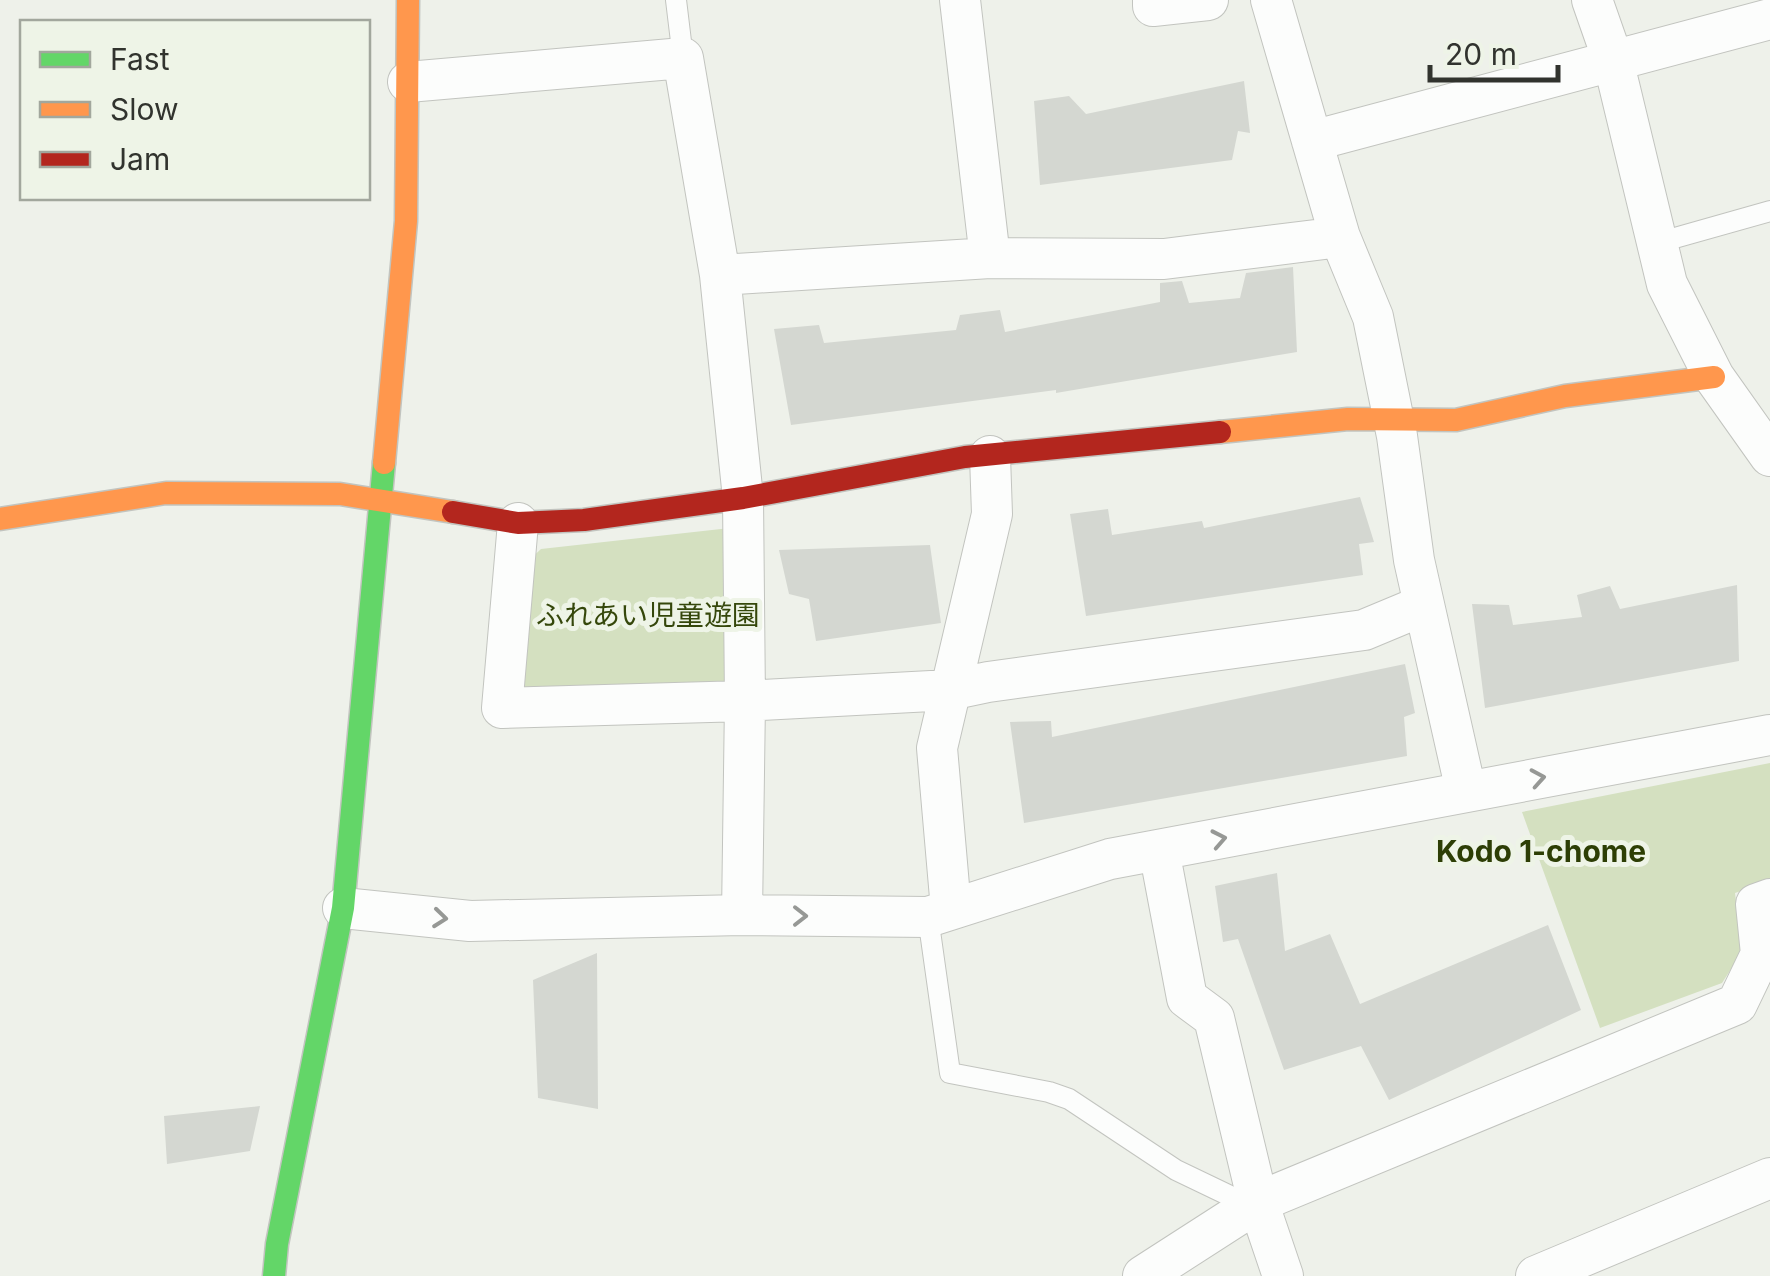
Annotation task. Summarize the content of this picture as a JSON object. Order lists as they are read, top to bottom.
{
  "districts": ["Kodo 1-chome"],
  "parks": ["ふれあい児童遊園"],
  "legend": ["Fast", "Slow", "Jam"],
  "scale_bar": "20 m"
}
